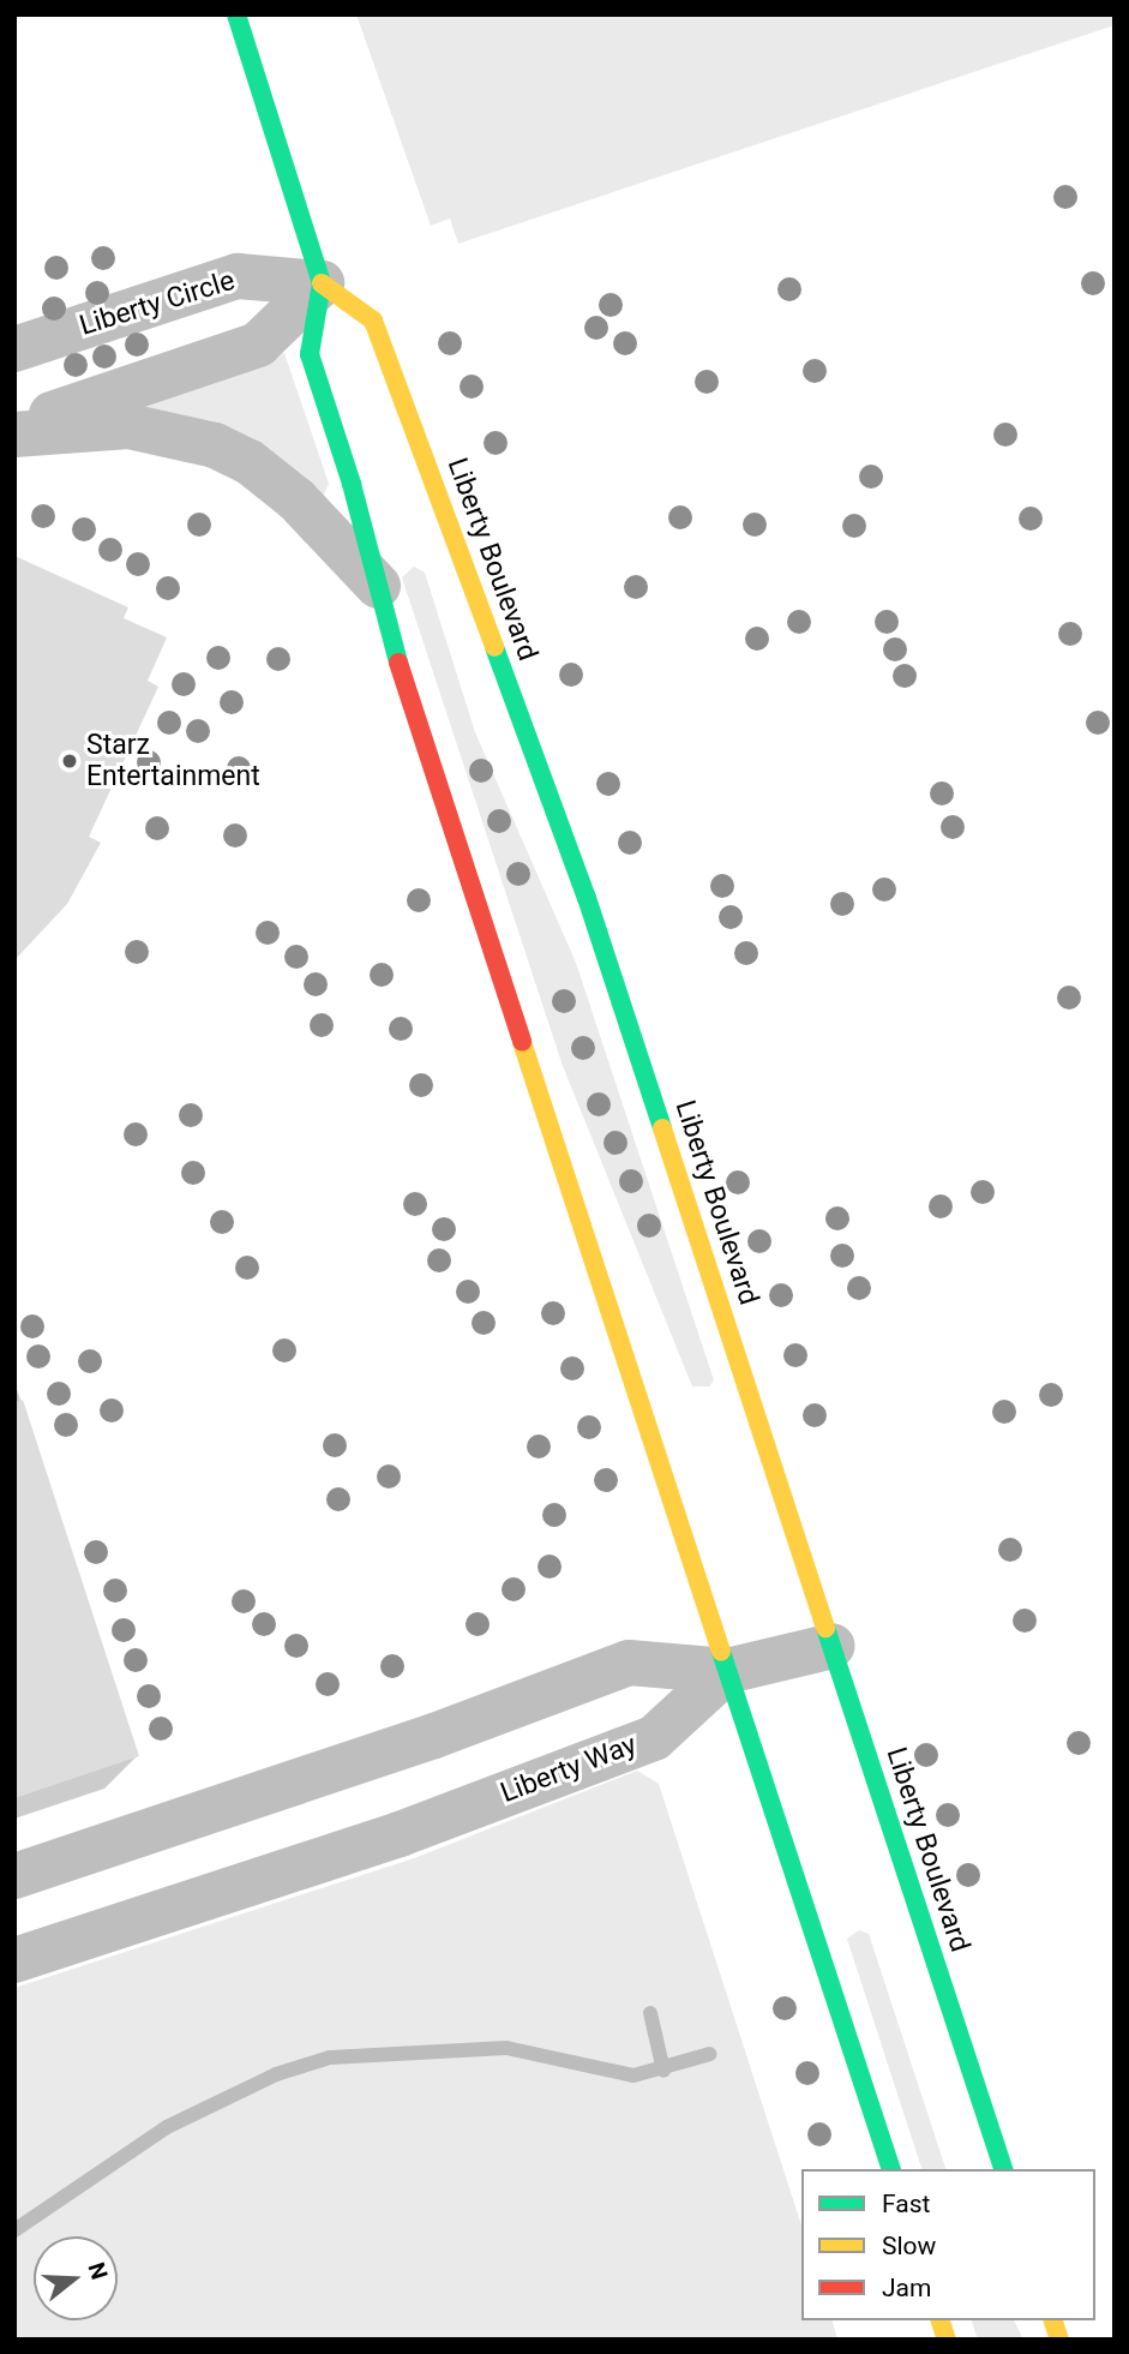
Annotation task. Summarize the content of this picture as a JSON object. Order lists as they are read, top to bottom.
{
  "streets": {
    "street": ["Liberty Circle", "Liberty Boulevard", "Liberty Way"]
  },
  "crossings": [
    ["Liberty Circle", "Liberty Boulevard"]
  ],
  "places": ["Starz Entertainment"],
  "legend": ["Fast", "Slow", "Jam"],
  "north": "right"
}
